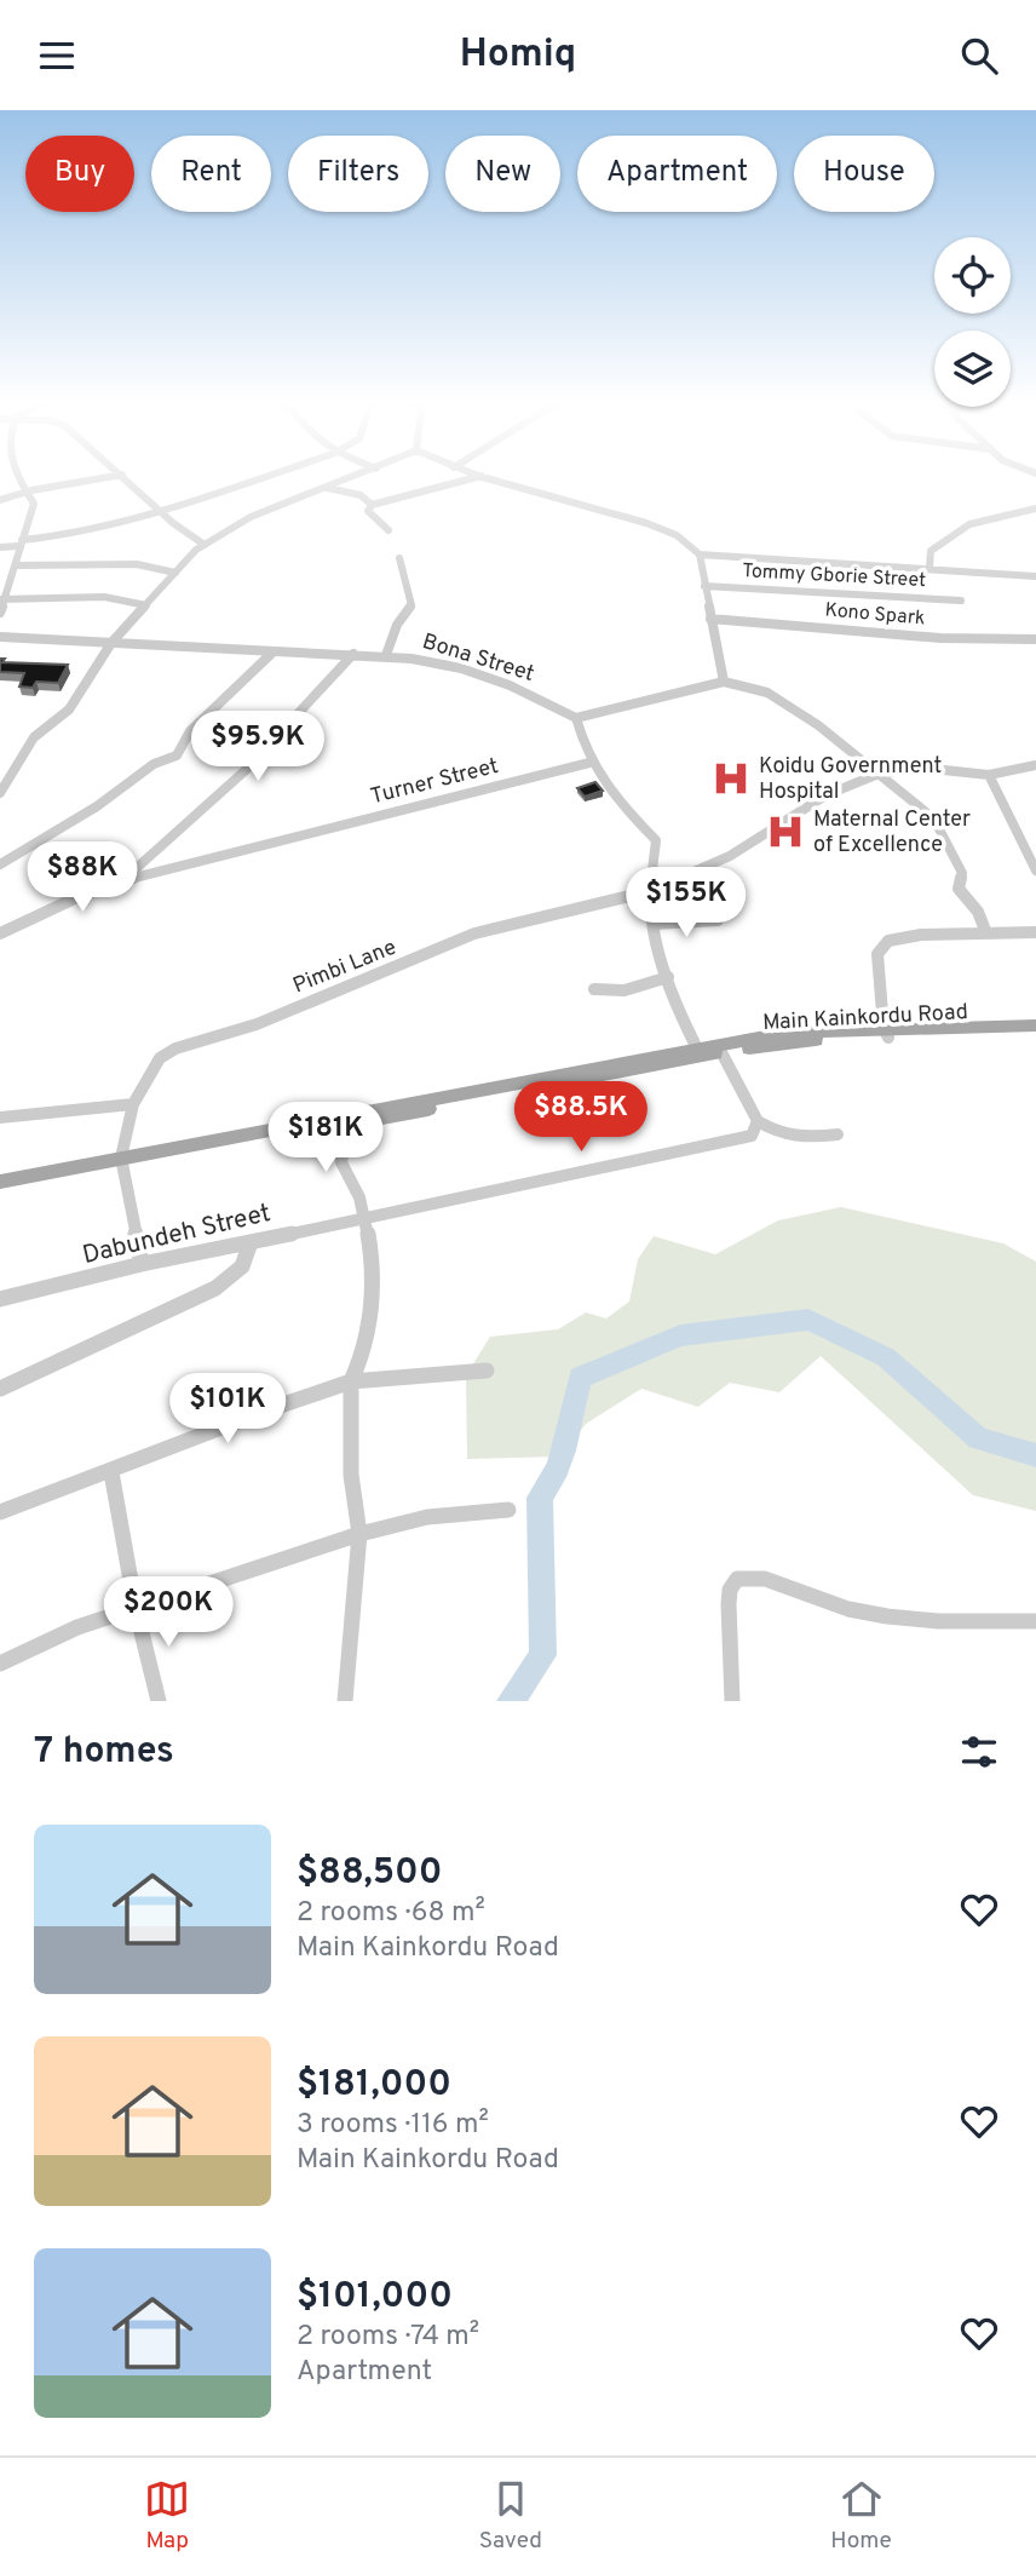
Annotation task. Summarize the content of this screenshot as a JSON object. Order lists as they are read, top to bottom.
{
  "streets": {
    "main road": ["Main Kainkordu Road"],
    "street": [
      "Tommy Gborie Street",
      "Kono Spark",
      "Bona Street",
      "Turner Street",
      "Pimbi Lane",
      "Dabundeh Street"
    ]
  },
  "crossings": [
    ["Pimbi Lane", "Main Kainkordu Road"]
  ],
  "places": {
    "hospital": ["Koidu Government Hospital", "Maternal Center of Excellence"]
  },
  "page": {
    "header": "Homiq",
    "chip": [
      "Buy",
      "Rent",
      "Filters",
      "New",
      "Apartment",
      "House"
    ],
    "price": [
      "$95.9K",
      "$88K",
      "$155K",
      "$88.5K",
      "$181K",
      "$101K",
      "$200K"
    ],
    "heading": "7 homes",
    "list": [
      {
        "name": "$88,500",
        "note": "2 rooms · 68 m² · Main Kainkordu Road"
      },
      {
        "name": "$181,000",
        "note": "3 rooms · 116 m² · Main Kainkordu Road"
      },
      {
        "name": "$101,000",
        "note": "2 rooms · 74 m² · Apartment"
      }
    ],
    "tabs": ["Map", "Saved", "Home"]
  }
}
